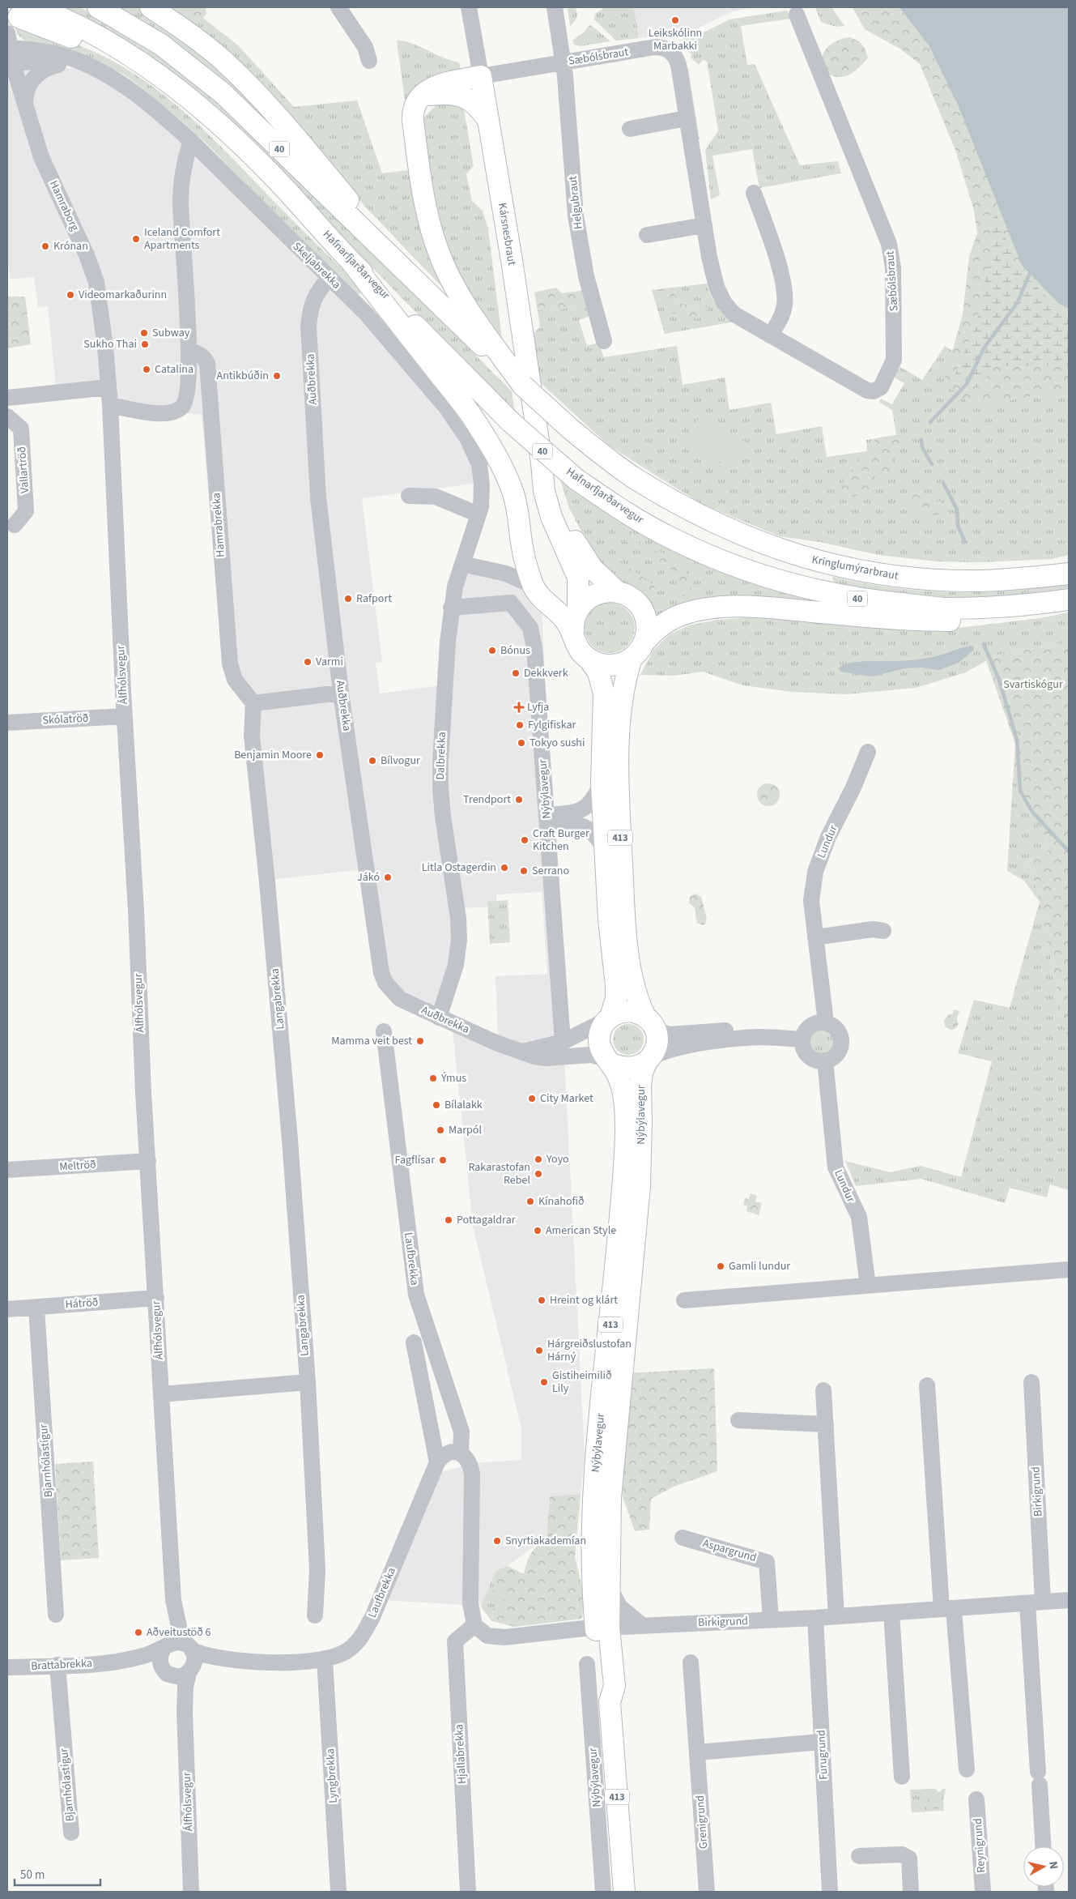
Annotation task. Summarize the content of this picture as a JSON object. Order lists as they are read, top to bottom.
{
  "streets": {
    "main road": [
      "40",
      "Kársnesbraut",
      "Hafnarfjarðarvegur",
      "Kringlumýrarbraut",
      "Nýbýlavegur",
      "413"
    ],
    "street": [
      "Sæbólsbraut",
      "Helgubraut",
      "Hamraborg",
      "Skeljabrekka",
      "Auðbrekka",
      "Vallartröð",
      "Hamrabrekka",
      "Álfhólsvegur",
      "Skólatröð",
      "Dalbrekka",
      "Lundur",
      "Langabrekka",
      "Meltröð",
      "Laufbrekka",
      "Hátröð",
      "Bjarnhólastígur",
      "Birkigrund",
      "Aspargrund",
      "Brattabrekka",
      "Hjallabrekka",
      "Furugrund",
      "Lyngbrekka",
      "Grenigrund",
      "Reynigrund"
    ]
  },
  "crossings": [
    ["Sæbólsbraut", "Helgubraut"],
    ["Sæbólsbraut", "Kársnesbraut"],
    ["40", "Kringlumýrarbraut"],
    ["Hamraborg", "Hafnarfjarðarvegur"],
    ["Hamraborg", "Skeljabrekka"],
    ["Hamraborg", "Álfhólsvegur"],
    ["Kársnesbraut", "413"],
    ["Hafnarfjarðarvegur", "Skeljabrekka"],
    ["Skeljabrekka", "Auðbrekka"],
    ["Skeljabrekka", "Dalbrekka"],
    ["Auðbrekka", "Dalbrekka"],
    ["Auðbrekka", "Nýbýlavegur"],
    ["Auðbrekka", "413"],
    ["Hamrabrekka", "Langabrekka"],
    ["Álfhólsvegur", "Skólatröð"],
    ["Álfhólsvegur", "Meltröð"],
    ["Álfhólsvegur", "Hátröð"],
    ["Álfhólsvegur", "Brattabrekka"],
    ["Dalbrekka", "Nýbýlavegur"],
    ["Nýbýlavegur", "413"],
    ["Nýbýlavegur", "Birkigrund"],
    ["Laufbrekka", "Lyngbrekka"],
    ["Hátröð", "Bjarnhólastígur"],
    ["Bjarnhólastígur", "Brattabrekka"],
    ["Birkigrund", "Aspargrund"],
    ["Birkigrund", "Furugrund"]
  ],
  "parks": ["Svartiskógur"],
  "places": {
    "other": [
      "Leikskólinn Marbakki",
      "Iceland Comfort Apartments",
      "Krónan",
      "Videomarkaðurinn",
      "Subway",
      "Sukho Thai",
      "Catalina",
      "Antikbúðin",
      "Rafport",
      "Bónus",
      "Varmi",
      "Dekkverk",
      "Fylgifiskar",
      "Tokyo sushi",
      "Benjamin Moore",
      "Bílvogur",
      "Trendport",
      "Craft Burger Kitchen",
      "Litla Ostagerdin",
      "Serrano",
      "Jákó",
      "Mamma veit best",
      "Ýmus",
      "City Market",
      "Bílalakk",
      "Marpól",
      "Yoyo",
      "Fagflísar",
      "Rakarastofan Rebel",
      "Kínahofið",
      "Pottagaldrar",
      "American Style",
      "Gamli lundur",
      "Hreint og klárt",
      "Hárgreiðslustofan Hárný",
      "Gistiheimilið Lily",
      "Snyrtiakademían",
      "Aðveitustöð 6"
    ],
    "health": ["Lyfja"]
  },
  "scale_bar": "50 m",
  "north": "right"
}
